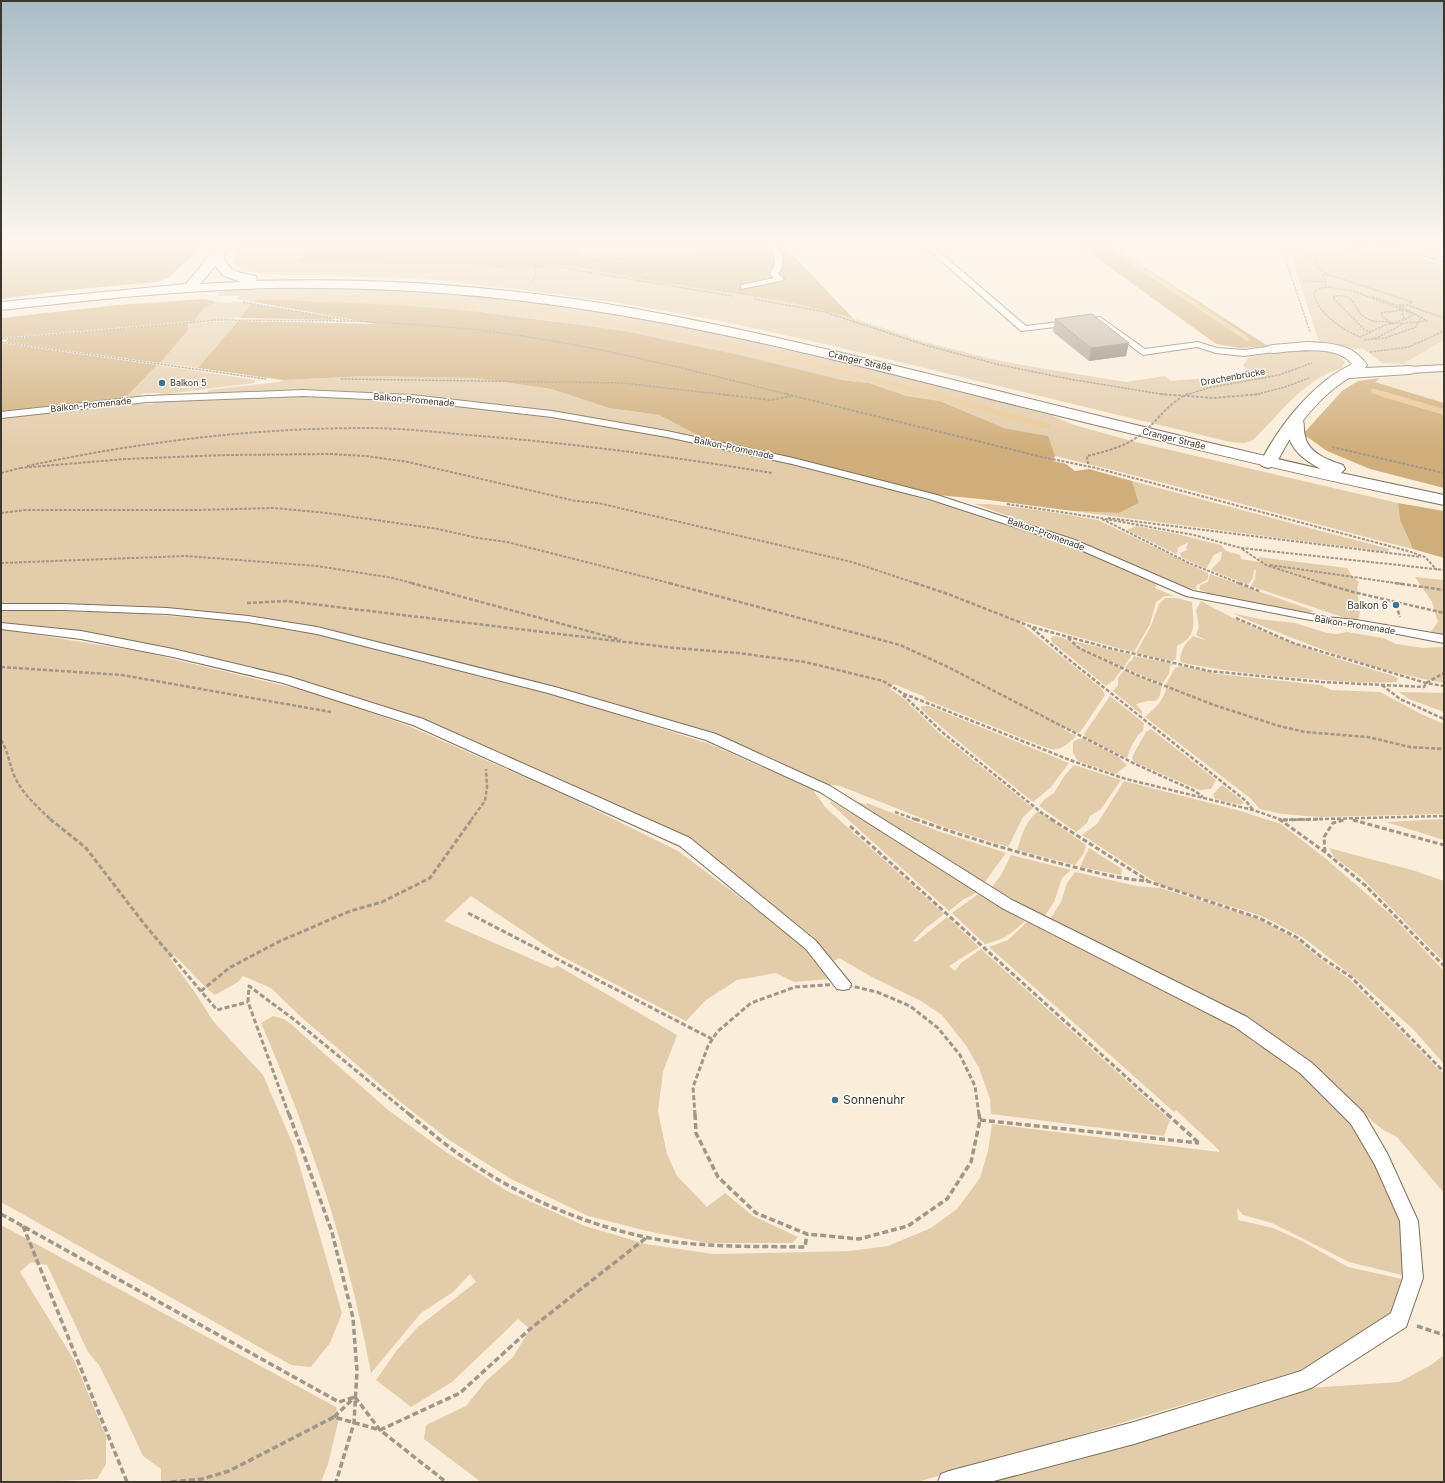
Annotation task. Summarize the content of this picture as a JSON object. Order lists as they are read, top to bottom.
{
  "streets": {
    "main road": ["Cranger Straße"],
    "lane": ["Balkon-Promenade"],
    "path": ["Drachenbrücke"]
  },
  "places": ["Balkon 5", "Balkon 6", "Sonnenuhr"]
}
